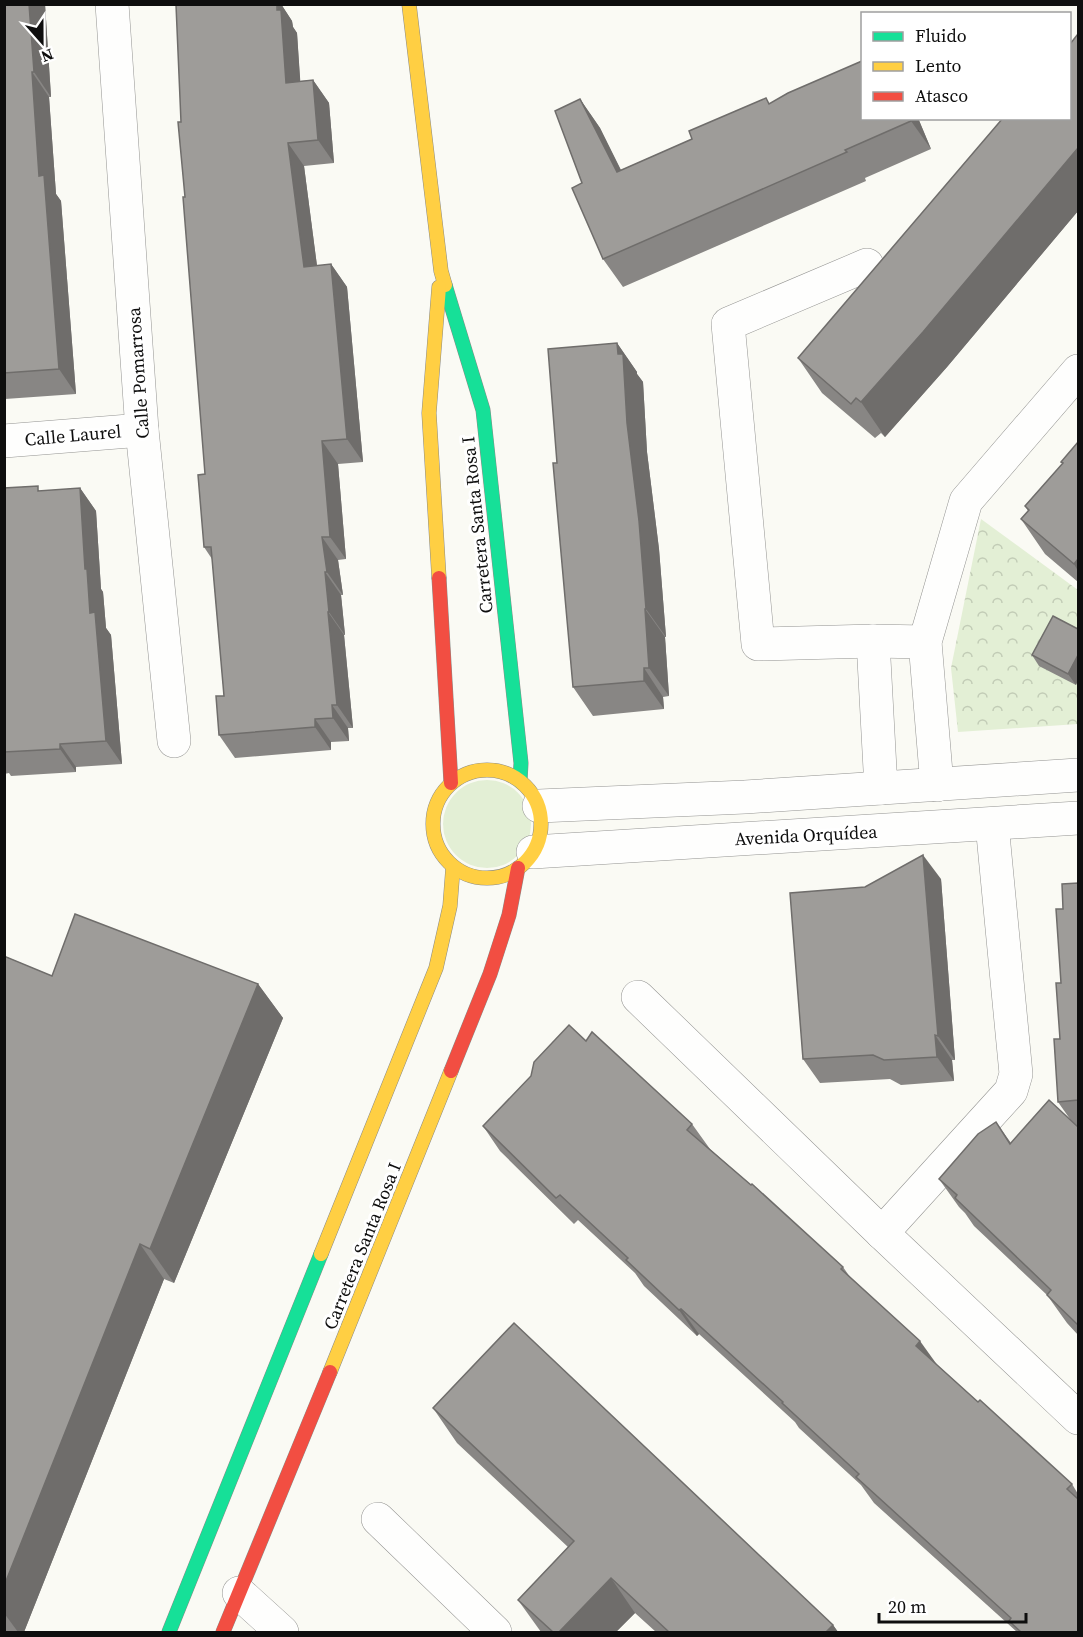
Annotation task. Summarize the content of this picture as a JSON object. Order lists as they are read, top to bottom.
{
  "streets": {
    "street": [
      "Calle Pomarrosa",
      "Calle Laurel",
      "Carretera Santa Rosa I",
      "Avenida Orquídea"
    ]
  },
  "crossings": [
    ["Calle Pomarrosa", "Calle Laurel"],
    ["Carretera Santa Rosa I", "Avenida Orquídea"]
  ],
  "legend": ["Fluido", "Lento", "Atasco"],
  "scale_bar": "20 m",
  "north": "bottom"
}
